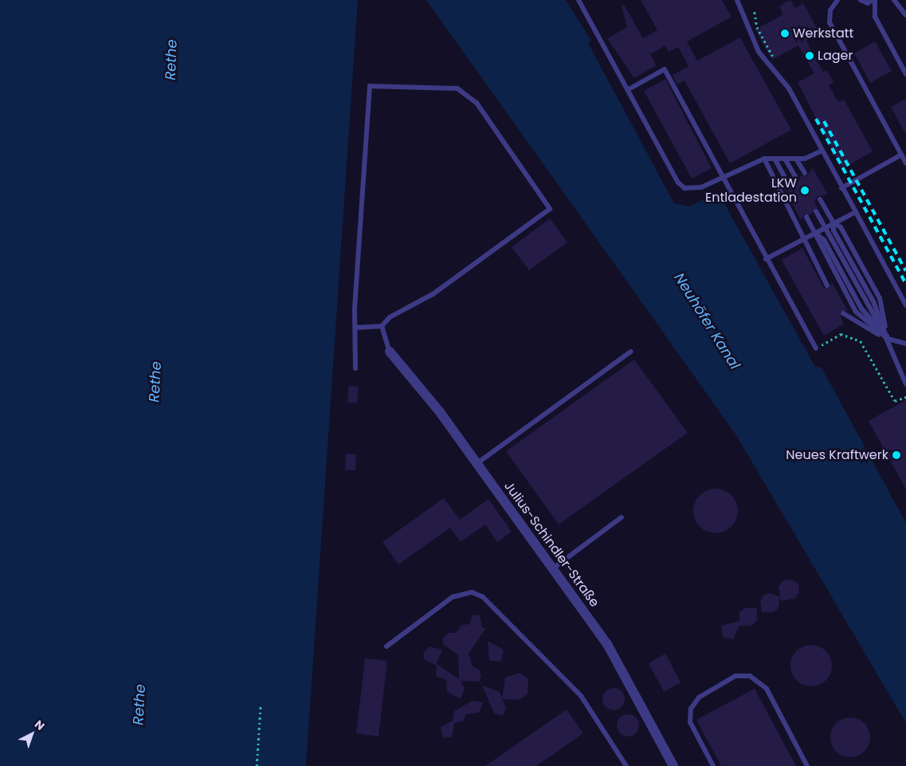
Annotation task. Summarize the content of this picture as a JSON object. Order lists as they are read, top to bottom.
{
  "streets": {
    "street": ["Julius-Schindler-Straße"]
  },
  "water": ["Rethe", "Neuhöfer Kanal"],
  "places": [
    "Werkstatt",
    "Lager",
    "LKW Entladestation",
    "Neues Kraftwerk"
  ],
  "north": "top right"
}
